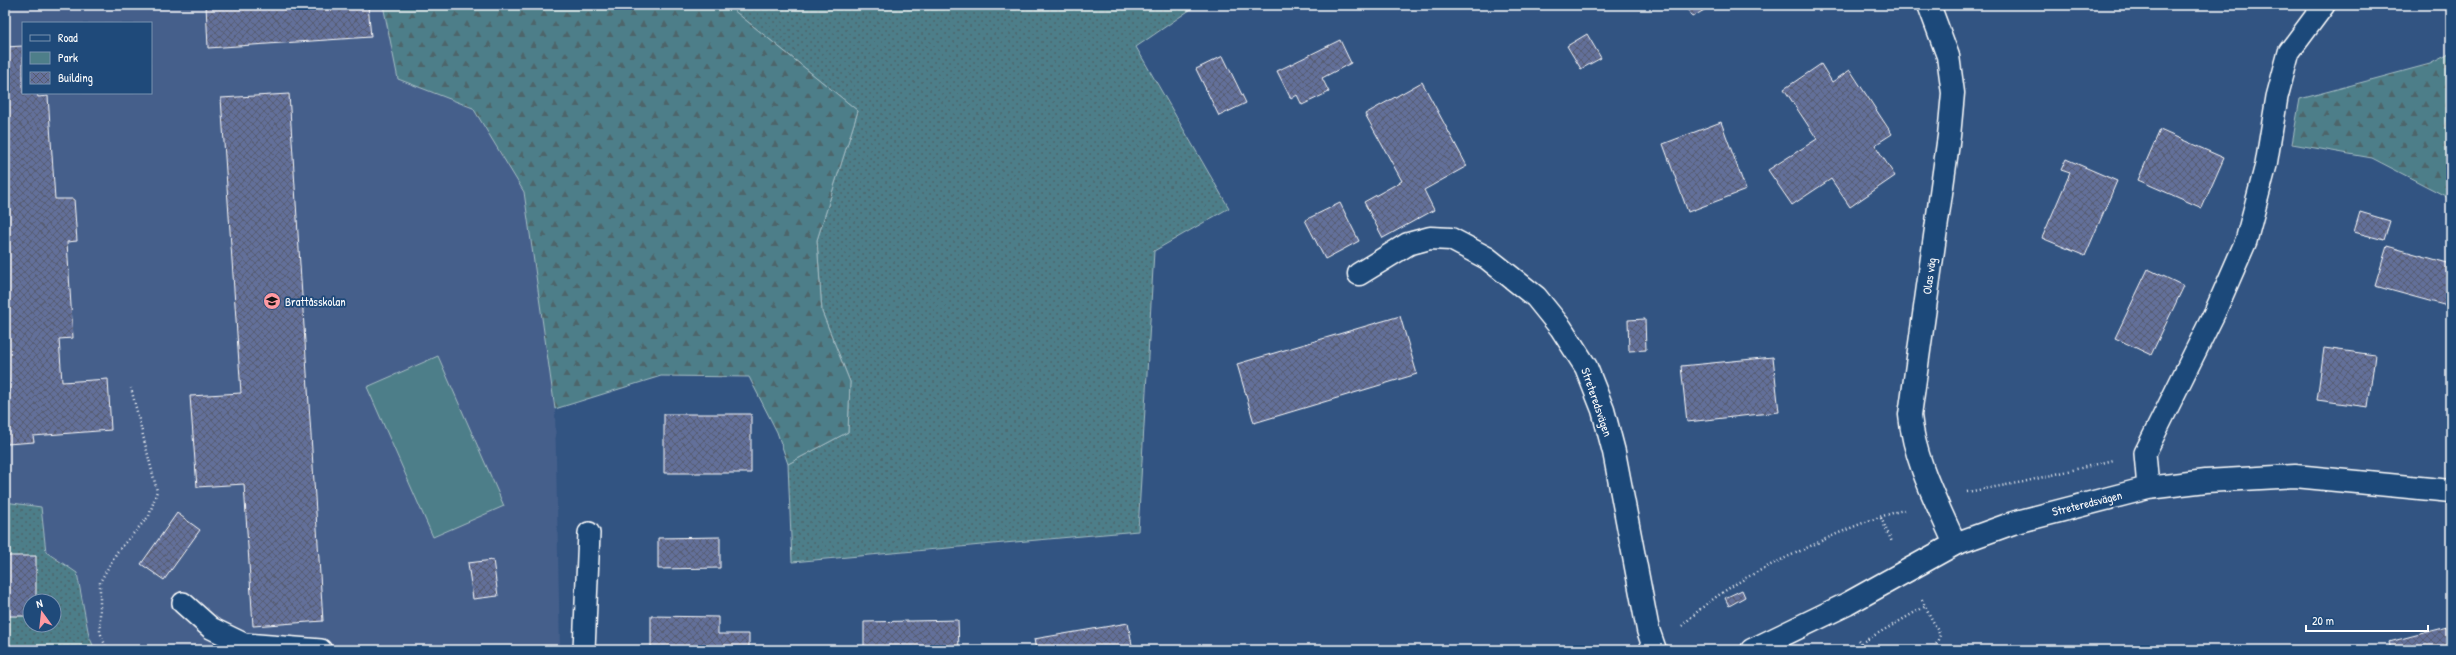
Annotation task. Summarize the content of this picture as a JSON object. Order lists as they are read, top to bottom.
{
  "streets": {
    "street": ["Olas väg", "Streteredsvägen"]
  },
  "crossings": [
    ["Olas väg", "Streteredsvägen"]
  ],
  "places": {
    "school or university": ["Brattåsskolan"]
  },
  "legend": ["Road", "Park", "Building"],
  "scale_bar": "20 m",
  "north": "top"
}
